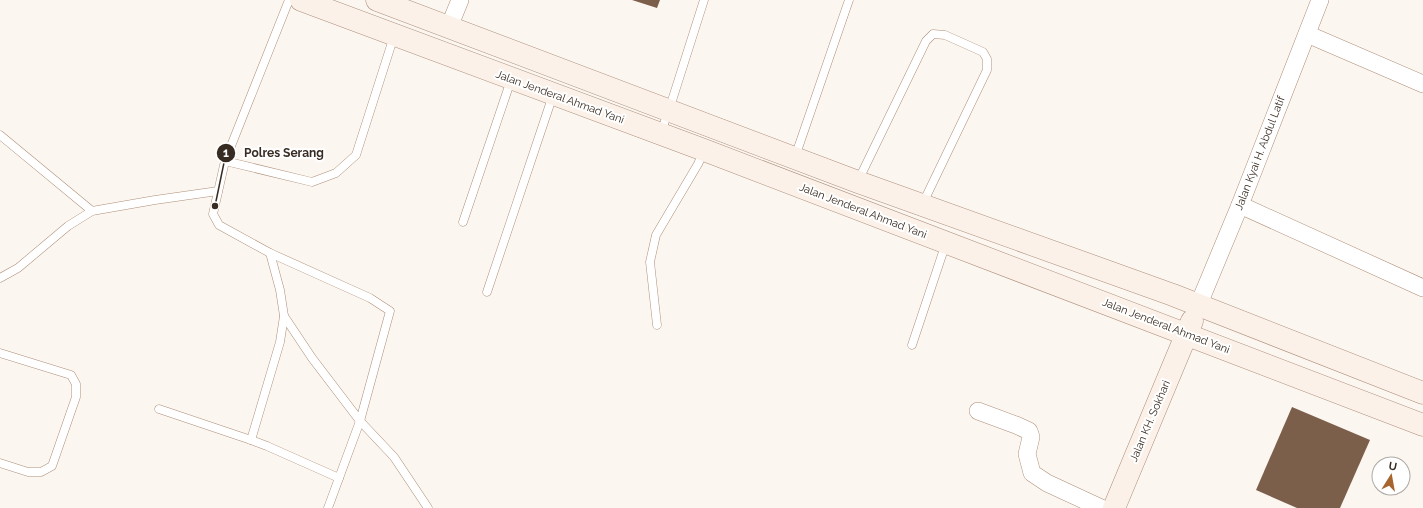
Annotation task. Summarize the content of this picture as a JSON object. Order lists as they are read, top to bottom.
{
  "streets": {
    "main road": ["Jalan Jenderal Ahmad Yani", "Jalan KH. Sokhari"],
    "street": ["Jalan Kyai H. Abdul Latif"]
  },
  "crossings": [
    ["Jalan Jenderal Ahmad Yani", "Jalan KH. Sokhari"],
    ["Jalan Kyai H. Abdul Latif", "Jalan KH. Sokhari"]
  ],
  "places": ["Polres Serang"],
  "north": "top"
}
